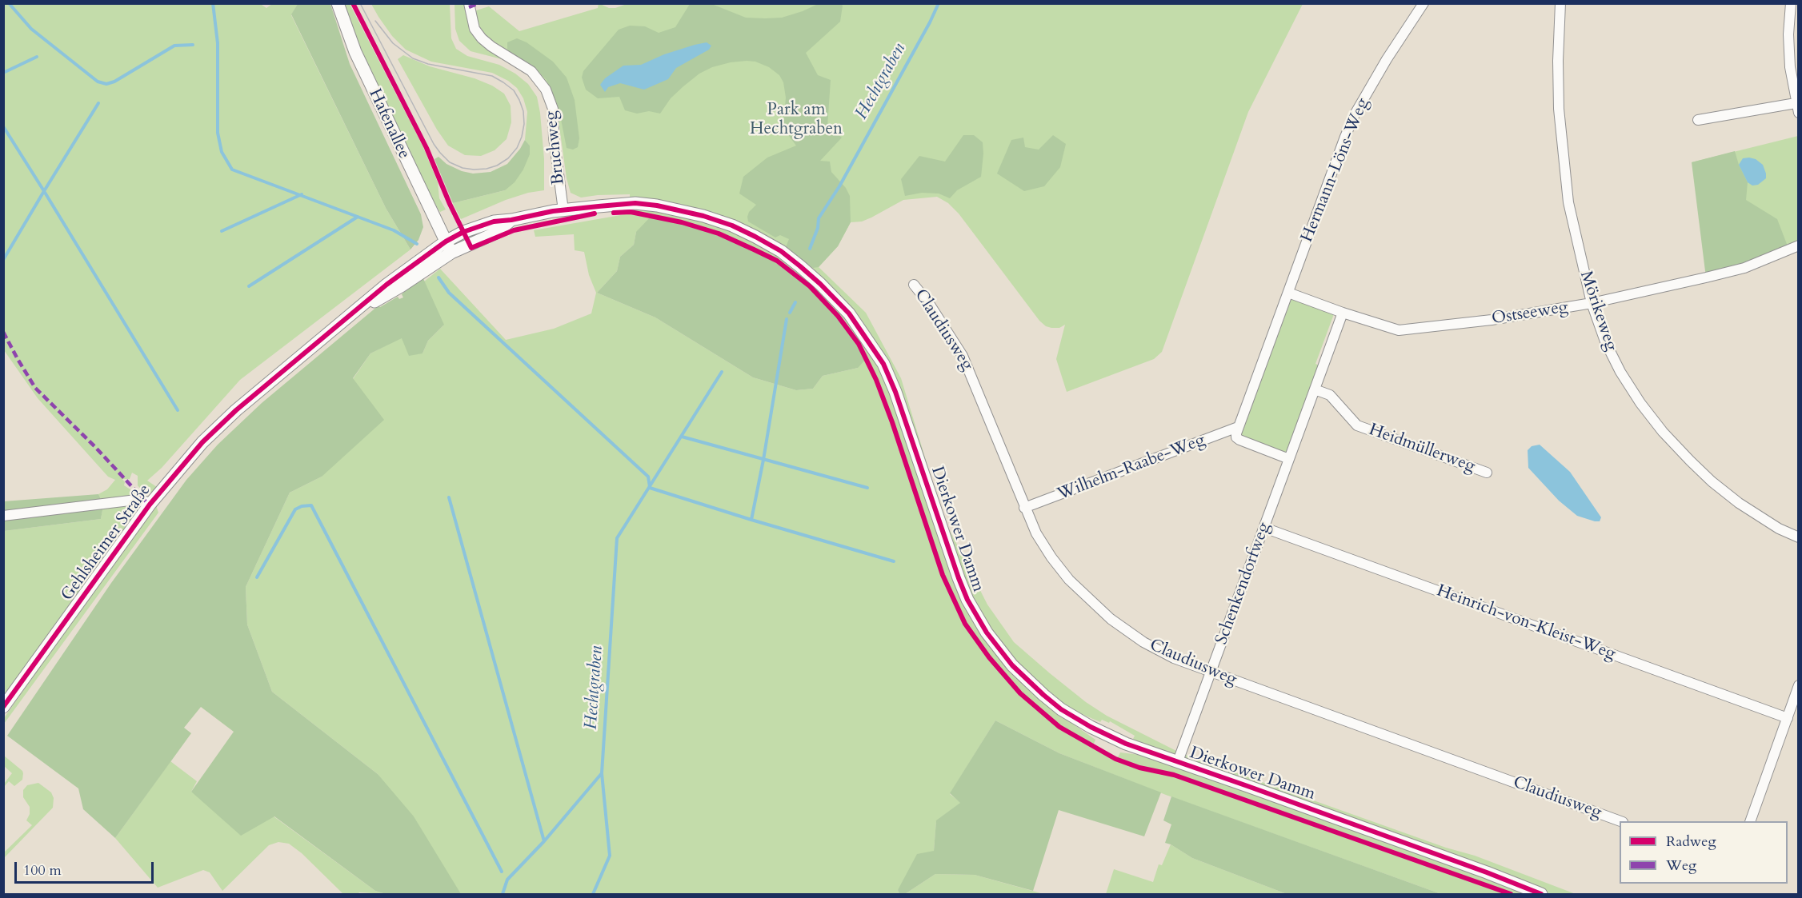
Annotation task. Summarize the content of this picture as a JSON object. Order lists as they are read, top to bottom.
{
  "streets": {
    "street": [
      "Hafenallee",
      "Bruchweg",
      "Hermann-Löns-Weg",
      "Mörikeweg",
      "Ostseeweg",
      "Claudiusweg",
      "Heidmüllerweg",
      "Wilhelm-Raabe-Weg",
      "Dierkower Damm",
      "Gehlsheimer Straße",
      "Schenkendorfweg",
      "Heinrich-von-Kleist-Weg"
    ]
  },
  "crossings": [
    ["Hafenallee", "Dierkower Damm"],
    ["Hafenallee", "Gehlsheimer Straße"],
    ["Bruchweg", "Dierkower Damm"],
    ["Hermann-Löns-Weg", "Ostseeweg"],
    ["Hermann-Löns-Weg", "Wilhelm-Raabe-Weg"],
    ["Mörikeweg", "Ostseeweg"],
    ["Ostseeweg", "Schenkendorfweg"],
    ["Claudiusweg", "Wilhelm-Raabe-Weg"],
    ["Claudiusweg", "Schenkendorfweg"],
    ["Heidmüllerweg", "Schenkendorfweg"],
    ["Dierkower Damm", "Gehlsheimer Straße"],
    ["Dierkower Damm", "Schenkendorfweg"],
    ["Schenkendorfweg", "Heinrich-von-Kleist-Weg"]
  ],
  "water": ["Hechtgraben"],
  "parks": ["Park am Hechtgraben"],
  "legend": ["Radweg", "Weg"],
  "scale_bar": "100 m"
}
